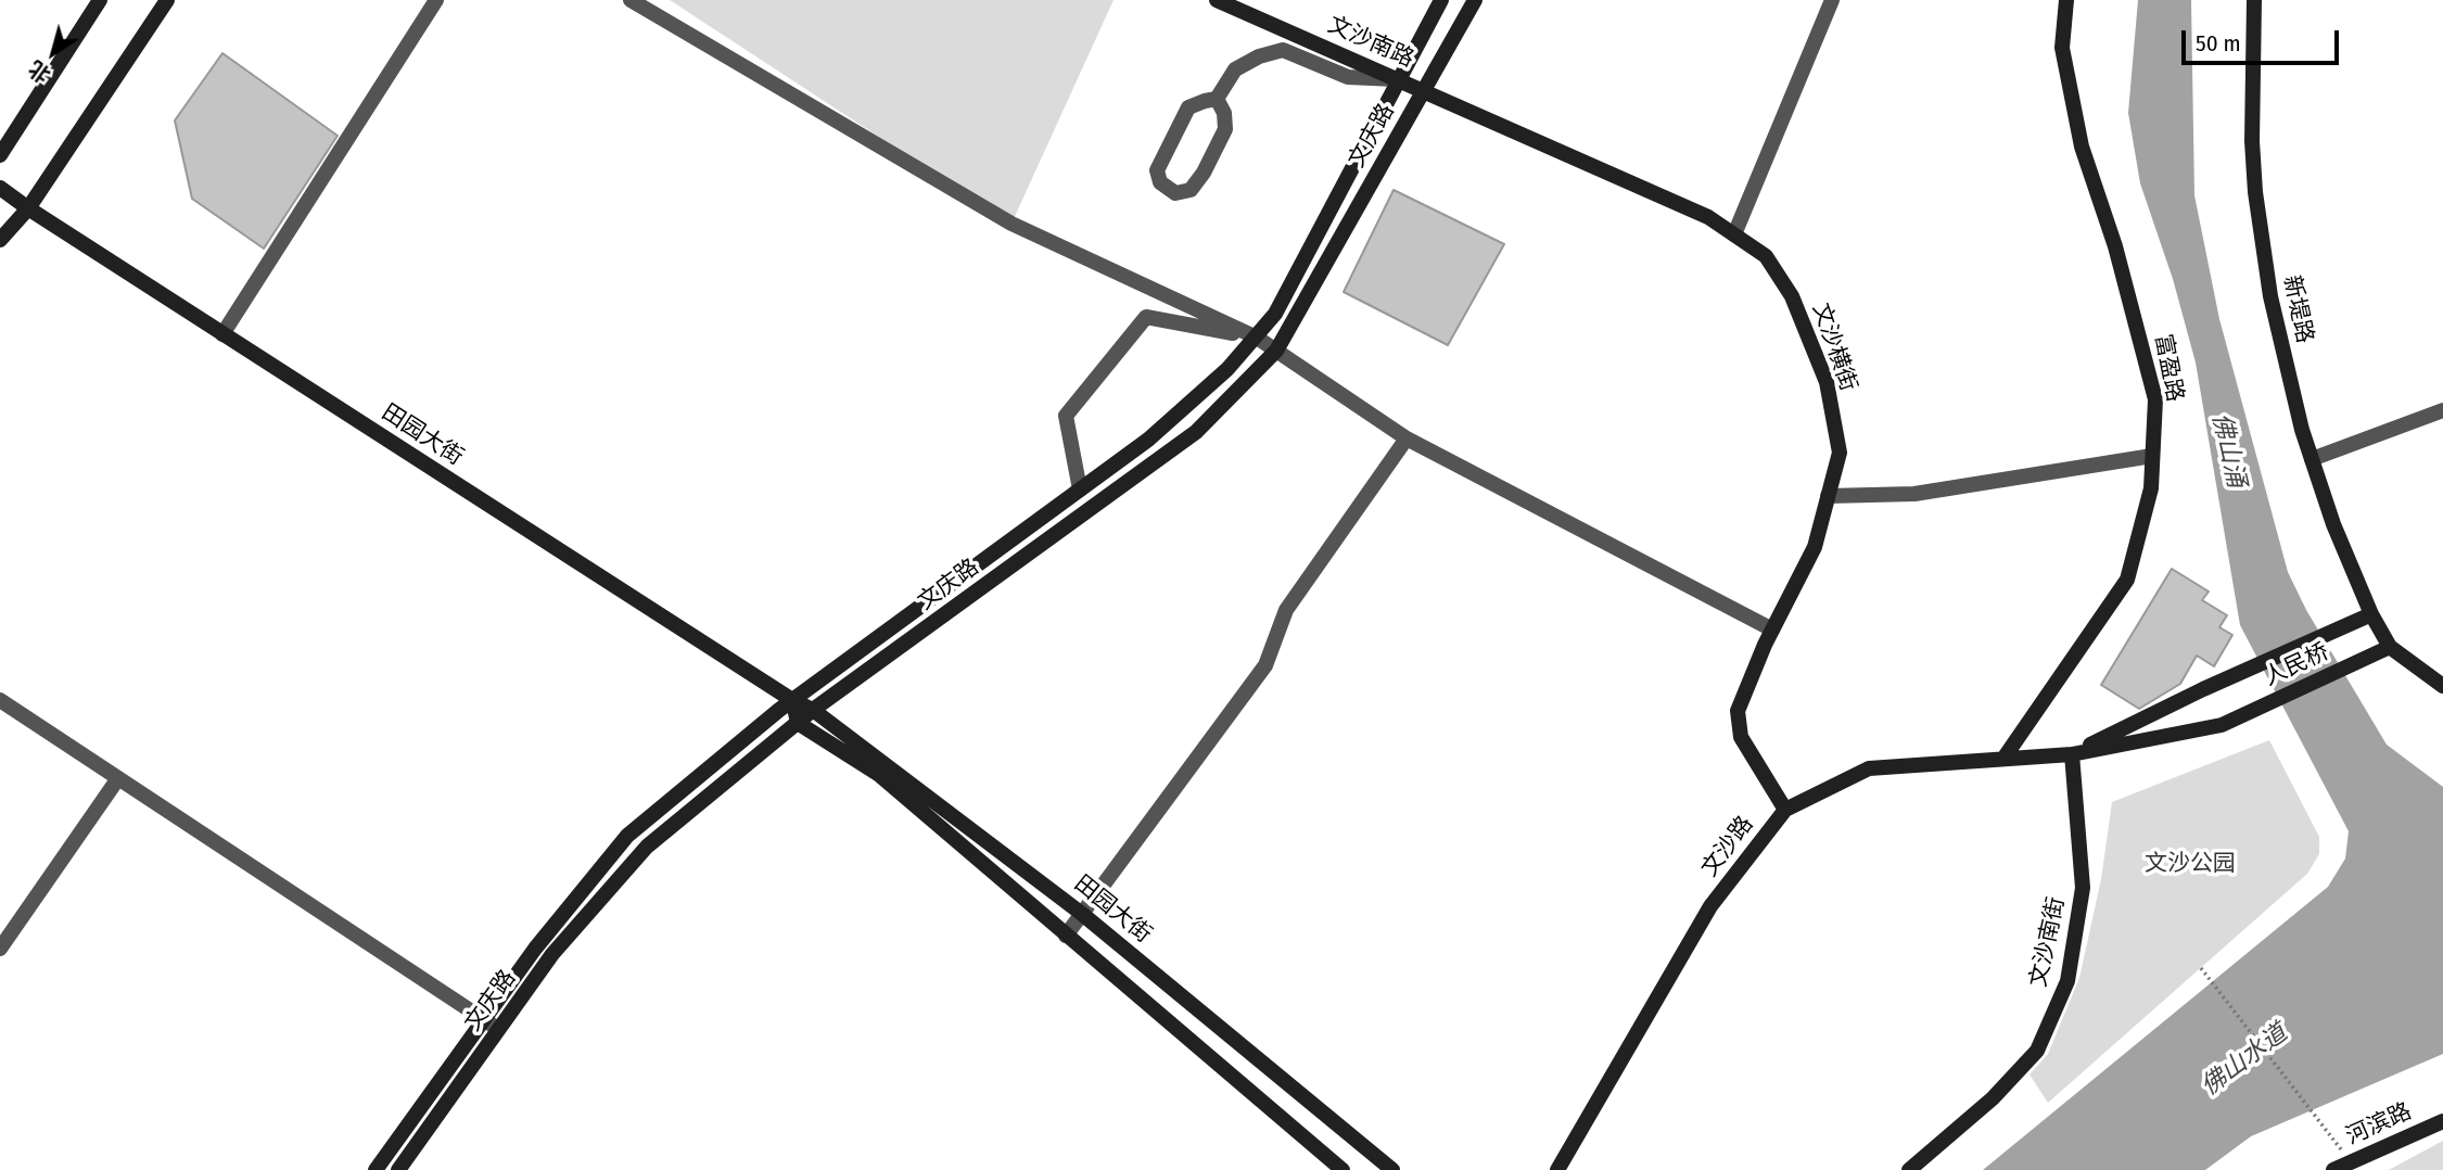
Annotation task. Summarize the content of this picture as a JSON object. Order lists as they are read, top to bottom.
{
  "streets": {
    "street": [
      "文沙南路",
      "文庆路",
      "新堤路",
      "文沙横街",
      "富盈路",
      "田园大街",
      "人民桥",
      "文沙路",
      "文沙南街",
      "河滨路"
    ]
  },
  "crossings": [
    ["文沙南路", "文庆路"],
    ["文沙南路", "文沙横街"],
    ["文庆路", "文沙横街"],
    ["文庆路", "田园大街"],
    ["新堤路", "人民桥"],
    ["文沙横街", "文沙路"],
    ["富盈路", "文沙路"],
    ["人民桥", "文沙路"],
    ["文沙路", "文沙南街"]
  ],
  "water": ["佛山涌", "佛山水道"],
  "parks": ["文沙公园"],
  "scale_bar": "50 m",
  "north": "bottom left"
}
